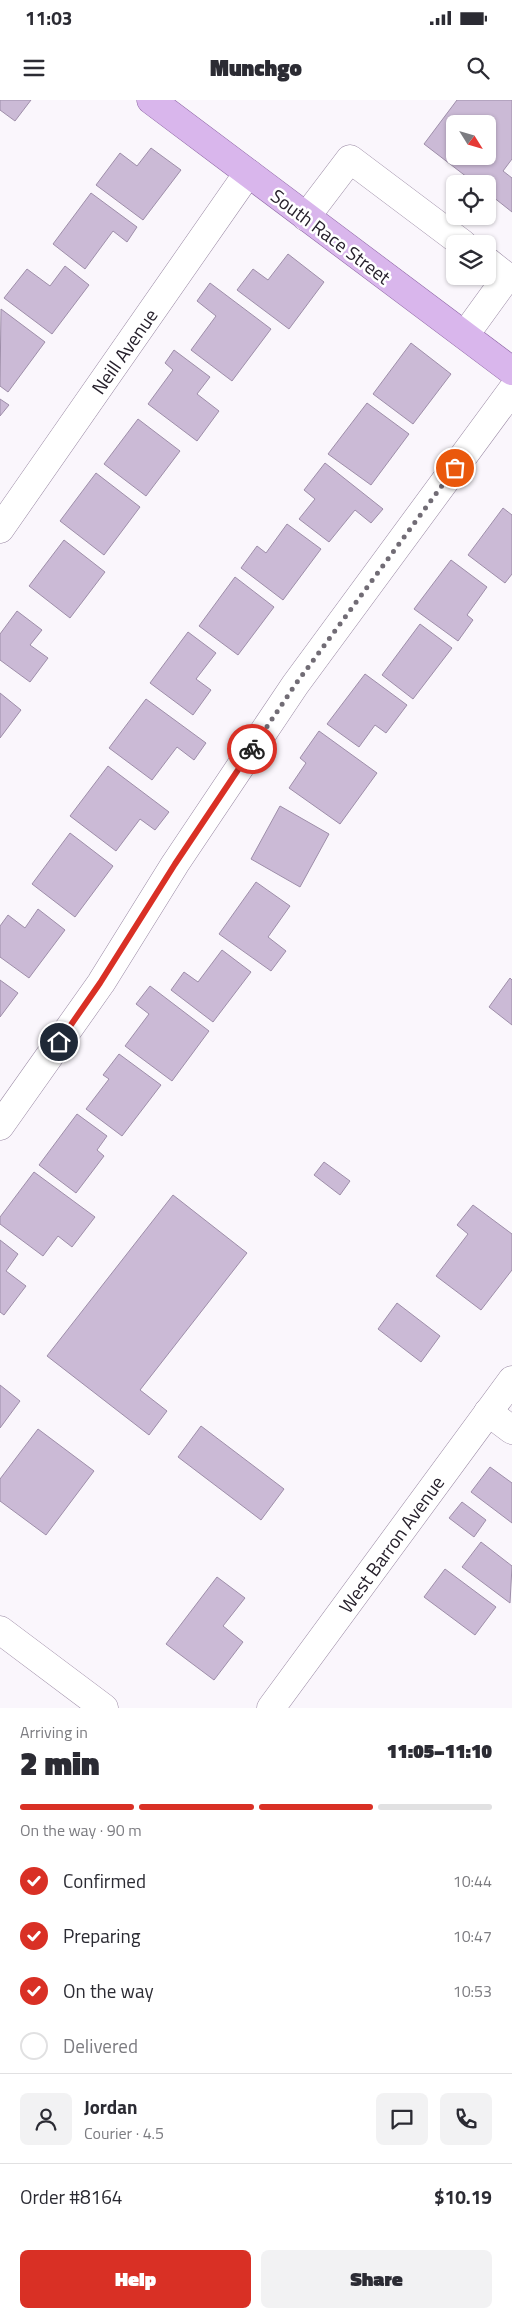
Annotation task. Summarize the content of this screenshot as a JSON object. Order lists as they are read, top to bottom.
{
  "streets": {
    "main road": ["South Race Street"],
    "street": ["Neill Avenue", "West Barron Avenue"]
  },
  "crossings": [
    ["South Race Street", "Neill Avenue"]
  ],
  "north": "bottom right",
  "page": {
    "status": "11:03",
    "header": "Munchgo",
    "heading": ["2 min", "Arriving in", "11:05–11:10"],
    "panel": [
      "Jordan",
      "Courier · 4.5",
      "Order #8164",
      "$10.19"
    ],
    "bar": "On the way · 90 m",
    "list": [
      ["Confirmed", "10:44"],
      ["Preparing", "10:47"],
      ["On the way", "10:53"],
      "Delivered"
    ],
    "buttons": ["Help", "Share"]
  }
}
